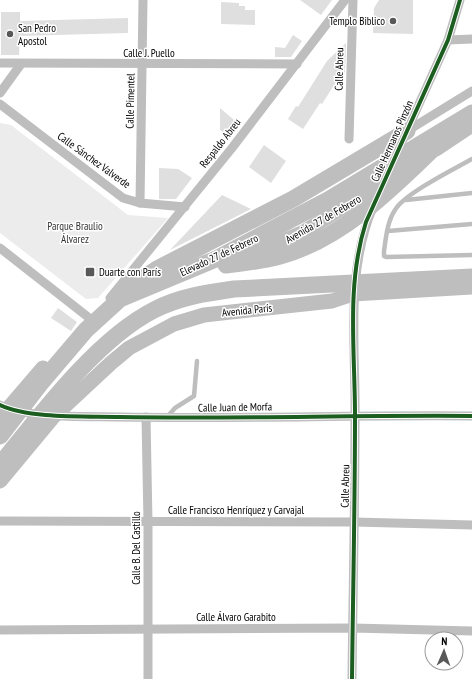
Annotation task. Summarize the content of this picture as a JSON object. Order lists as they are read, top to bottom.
{
  "streets": {
    "highway": ["Elevado 27 de Febrero"],
    "main road": ["Avenida 27 de Febrero", "Avenida París"],
    "street": [
      "Calle J. Puello",
      "Calle Abreu",
      "Calle Pimentel",
      "Calle Hermanos Pinzón",
      "Respaldo Abreu",
      "Calle Sánchez Valverde",
      "Calle Juan de Morfa",
      "Calle Francisco Henríquez y Carvajal",
      "Calle B. Del Castillo",
      "Calle Álvaro Garabito"
    ]
  },
  "crossings": [
    ["Calle J. Puello", "Calle Pimentel"],
    ["Calle J. Puello", "Respaldo Abreu"],
    ["Calle Abreu", "Calle Hermanos Pinzón"],
    ["Calle Abreu", "Avenida París"],
    ["Calle Abreu", "Calle Juan de Morfa"],
    ["Calle Abreu", "Calle Francisco Henríquez y Carvajal"],
    ["Calle Abreu", "Calle Álvaro Garabito"],
    ["Calle Pimentel", "Calle Sánchez Valverde"],
    ["Calle Hermanos Pinzón", "Avenida 27 de Febrero"],
    ["Calle Hermanos Pinzón", "Avenida París"],
    ["Respaldo Abreu", "Calle Sánchez Valverde"],
    ["Respaldo Abreu", "Avenida 27 de Febrero"],
    ["Respaldo Abreu", "Elevado 27 de Febrero"],
    ["Avenida 27 de Febrero", "Elevado 27 de Febrero"],
    ["Avenida 27 de Febrero", "Calle Juan de Morfa"],
    ["Avenida París", "Calle Juan de Morfa"],
    ["Calle Juan de Morfa", "Calle B. Del Castillo"],
    ["Calle Francisco Henríquez y Carvajal", "Calle B. Del Castillo"],
    ["Calle B. Del Castillo", "Calle Álvaro Garabito"]
  ],
  "parks": ["Parque Braulio Álvarez"],
  "places": {
    "other": ["Templo Biblico", "San Pedro Apostol"],
    "transit": ["Duarte con París"]
  },
  "north": "top"
}
